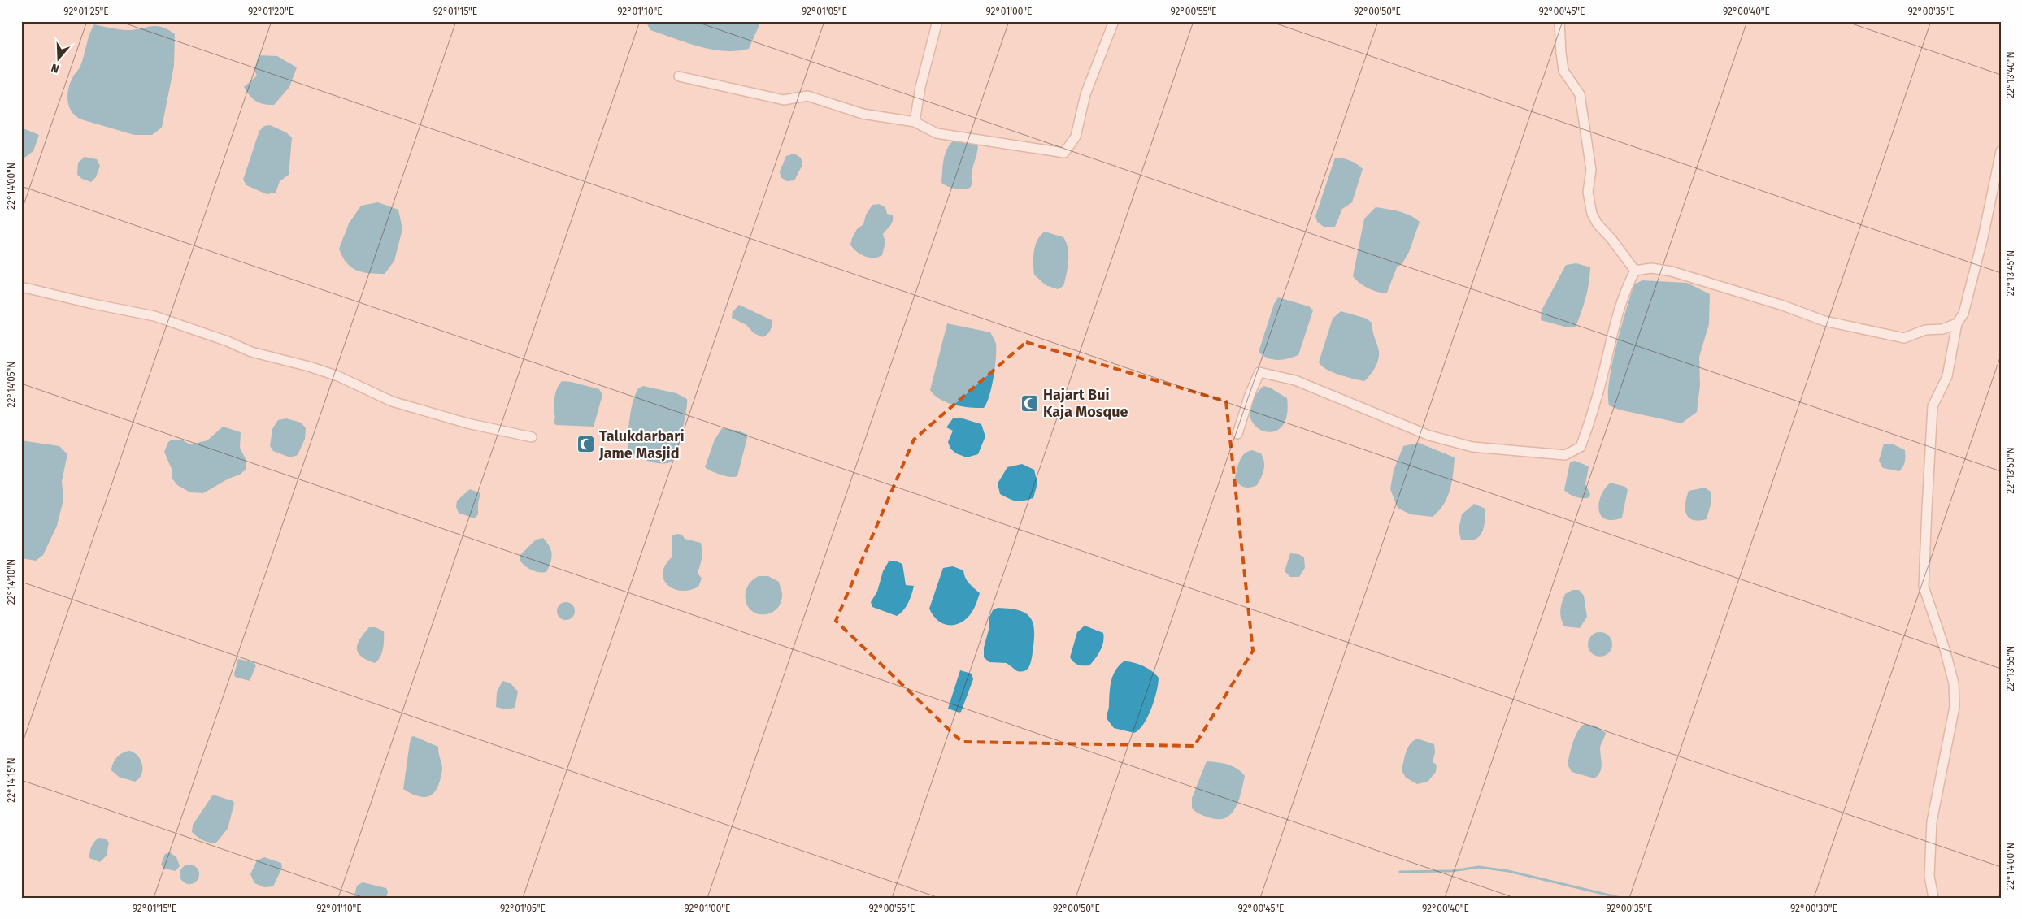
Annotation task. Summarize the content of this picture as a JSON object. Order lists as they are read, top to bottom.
{
  "places": {
    "mosque": ["Hajart Bui Kaja Mosque", "Talukdarbari Jame Masjid"]
  },
  "north": "bottom",
  "coordinates": [
    "92°01'25\"E",
    "92°01'20\"E",
    "92°01'15\"E",
    "92°01'10\"E",
    "92°01'05\"E",
    "92°01'00\"E",
    "92°00'55\"E",
    "92°00'50\"E",
    "92°00'45\"E",
    "92°00'40\"E",
    "92°00'35\"E",
    "22°13'40\"N",
    "22°14'00\"N",
    "22°13'45\"N",
    "22°14'05\"N",
    "22°13'50\"N",
    "22°14'10\"N",
    "22°13'55\"N",
    "22°14'15\"N",
    "92°00'30\"E"
  ]
}
